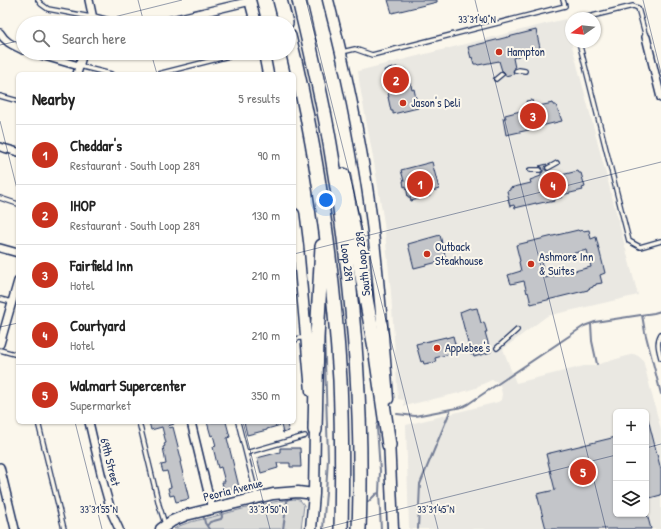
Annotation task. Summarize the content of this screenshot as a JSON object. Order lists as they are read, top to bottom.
{
  "streets": {
    "highway": ["Loop 289"],
    "main road": ["South Loop 289", "Peoria Avenue"],
    "street": ["69th Street"]
  },
  "places": [
    "Hampton",
    "Jason's Deli",
    "Outback Steakhouse",
    "Ashmore Inn & Suites",
    "Applebee's"
  ],
  "north": "left",
  "page": {
    "search": "Search here",
    "pins": [
      "2",
      "3",
      "1",
      "4",
      "5"
    ],
    "heading": ["Nearby", "5 results"],
    "list": [
      {
        "mark": "1",
        "name": "Cheddar's",
        "note": "Restaurant · South Loop 289",
        "value": "90 m"
      },
      {
        "mark": "2",
        "name": "IHOP",
        "note": "Restaurant · South Loop 289",
        "value": "130 m"
      },
      {
        "mark": "3",
        "name": "Fairfield Inn",
        "note": "Hotel",
        "value": "210 m"
      },
      {
        "mark": "4",
        "name": "Courtyard",
        "note": "Hotel",
        "value": "210 m"
      },
      {
        "mark": "5",
        "name": "Walmart Supercenter",
        "note": "Supermarket",
        "value": "350 m"
      }
    ],
    "map_buttons": ["+", "−"]
  },
  "coordinates": [
    "33°31'40\"N",
    "33°31'55\"N",
    "33°31'50\"N",
    "33°31'45\"N"
  ]
}
